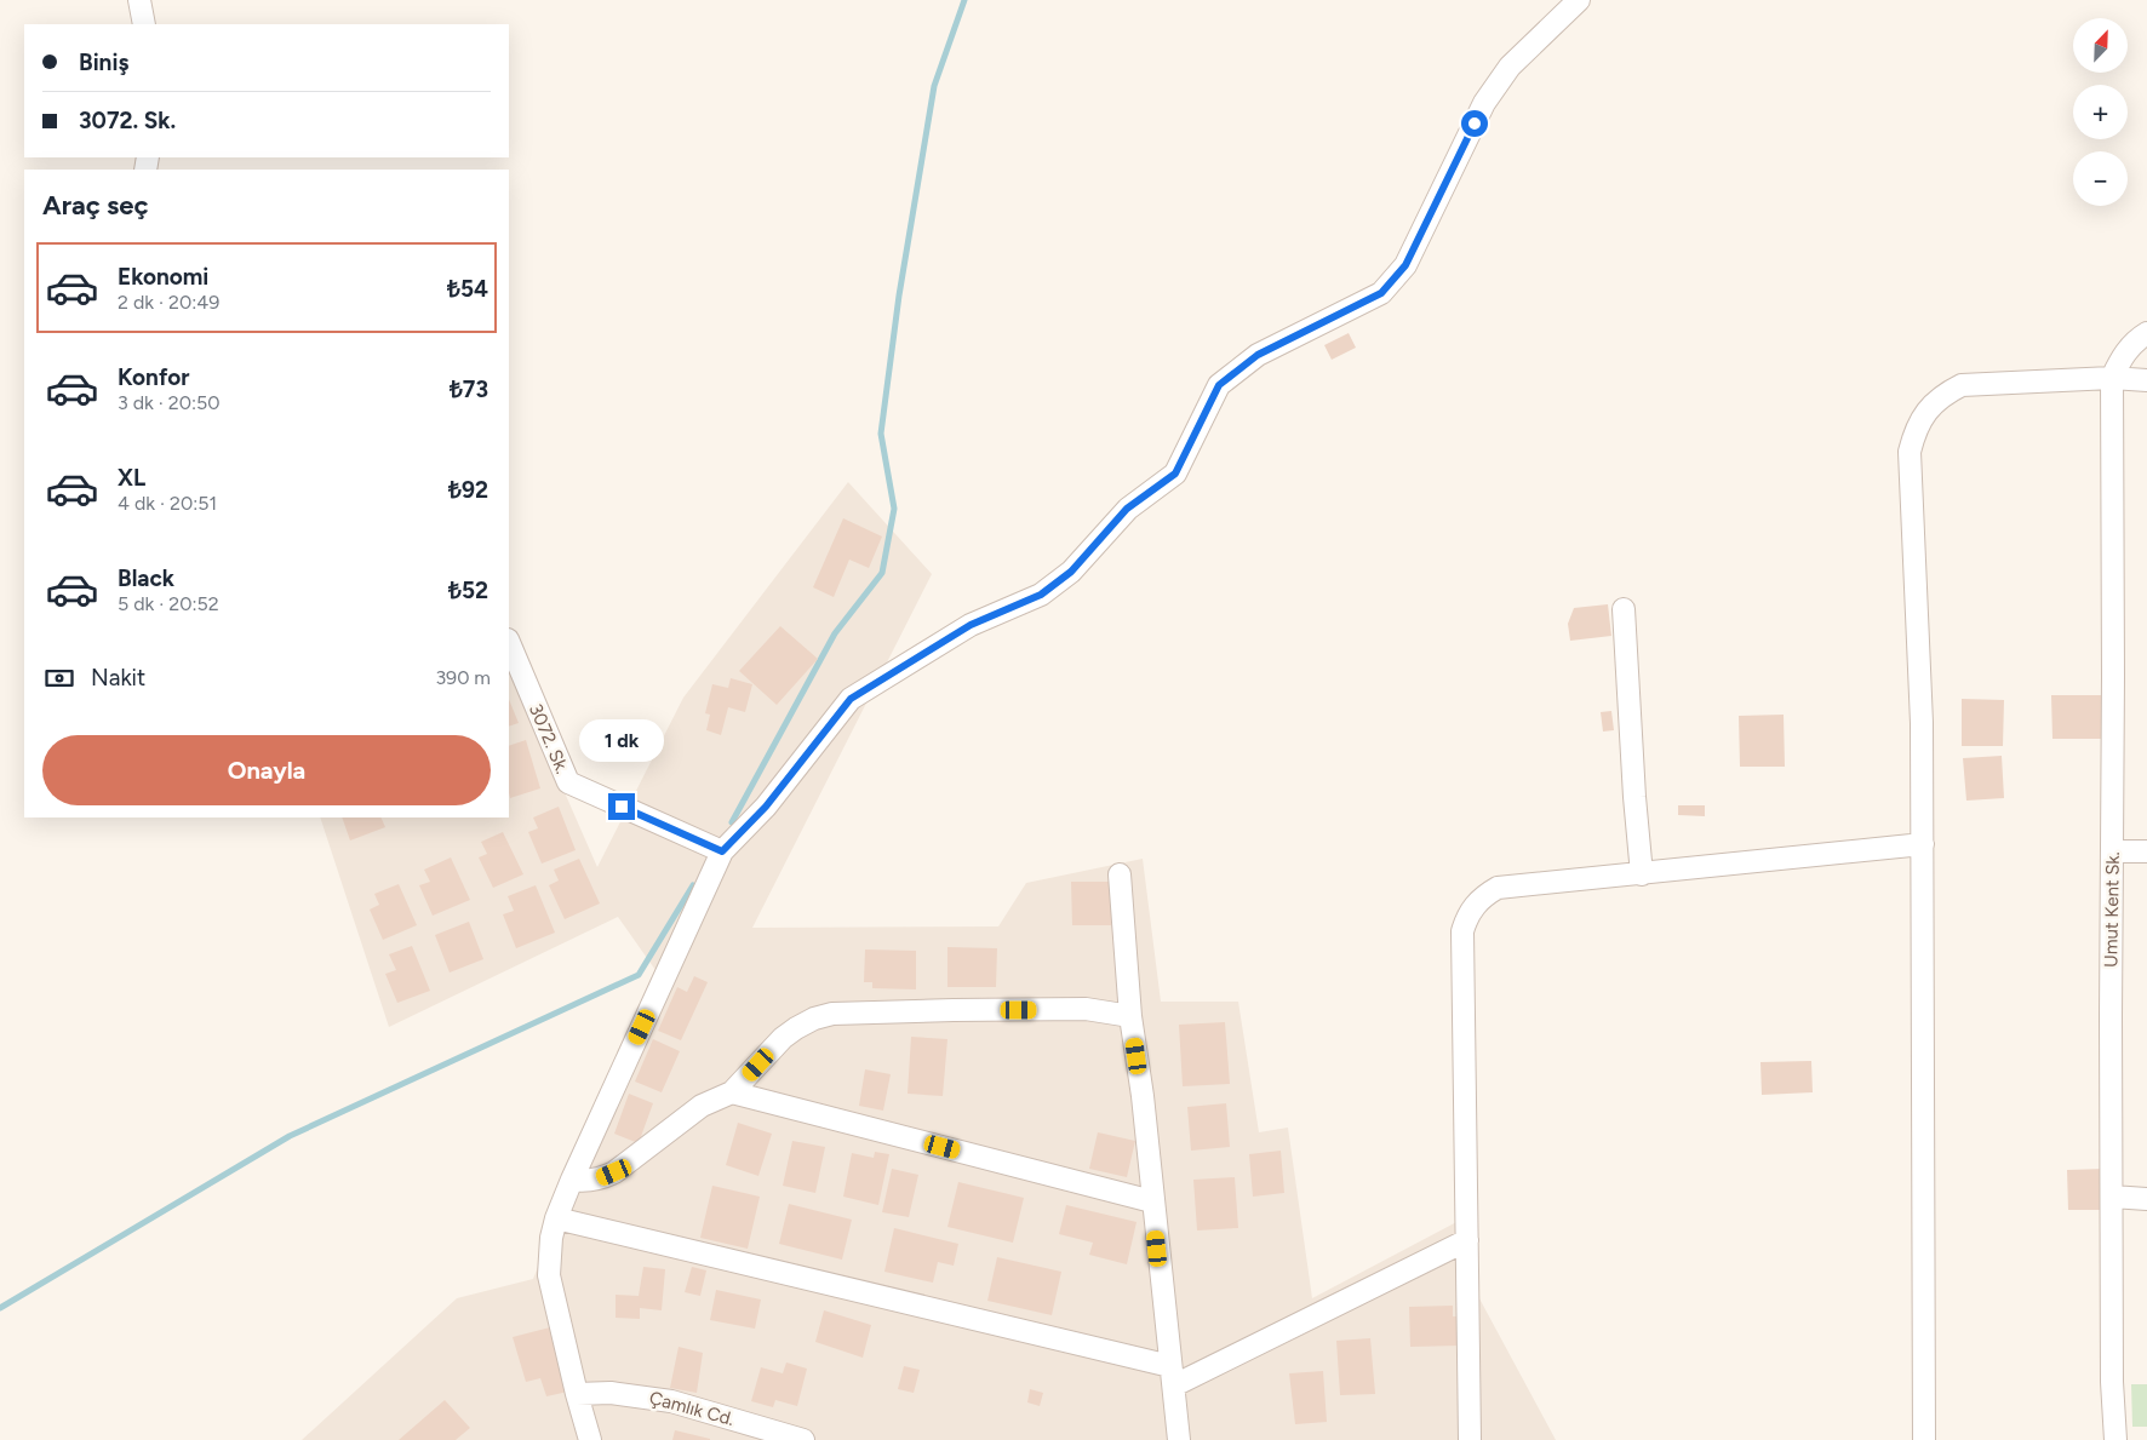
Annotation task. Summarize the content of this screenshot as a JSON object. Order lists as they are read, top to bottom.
{
  "streets": {
    "street": ["3072. Sk.", "Umut Kent Sk.", "Çamlık Cd."]
  },
  "north": "top right",
  "page": {
    "map_buttons": ["+", "−"],
    "banner": ["Biniş", "3072. Sk."],
    "heading": "Araç seç",
    "list": [
      {
        "name": "Ekonomi",
        "note": "2 dk · 20:49",
        "value": "₺54"
      },
      {
        "name": "Konfor",
        "note": "3 dk · 20:50",
        "value": "₺73"
      },
      {
        "name": "XL",
        "note": "4 dk · 20:51",
        "value": "₺92"
      },
      {
        "name": "Black",
        "note": "5 dk · 20:52",
        "value": "₺52"
      }
    ],
    "pay": ["Nakit", "390 m"],
    "bubble": "1 dk",
    "buttons": "Onayla"
  }
}
